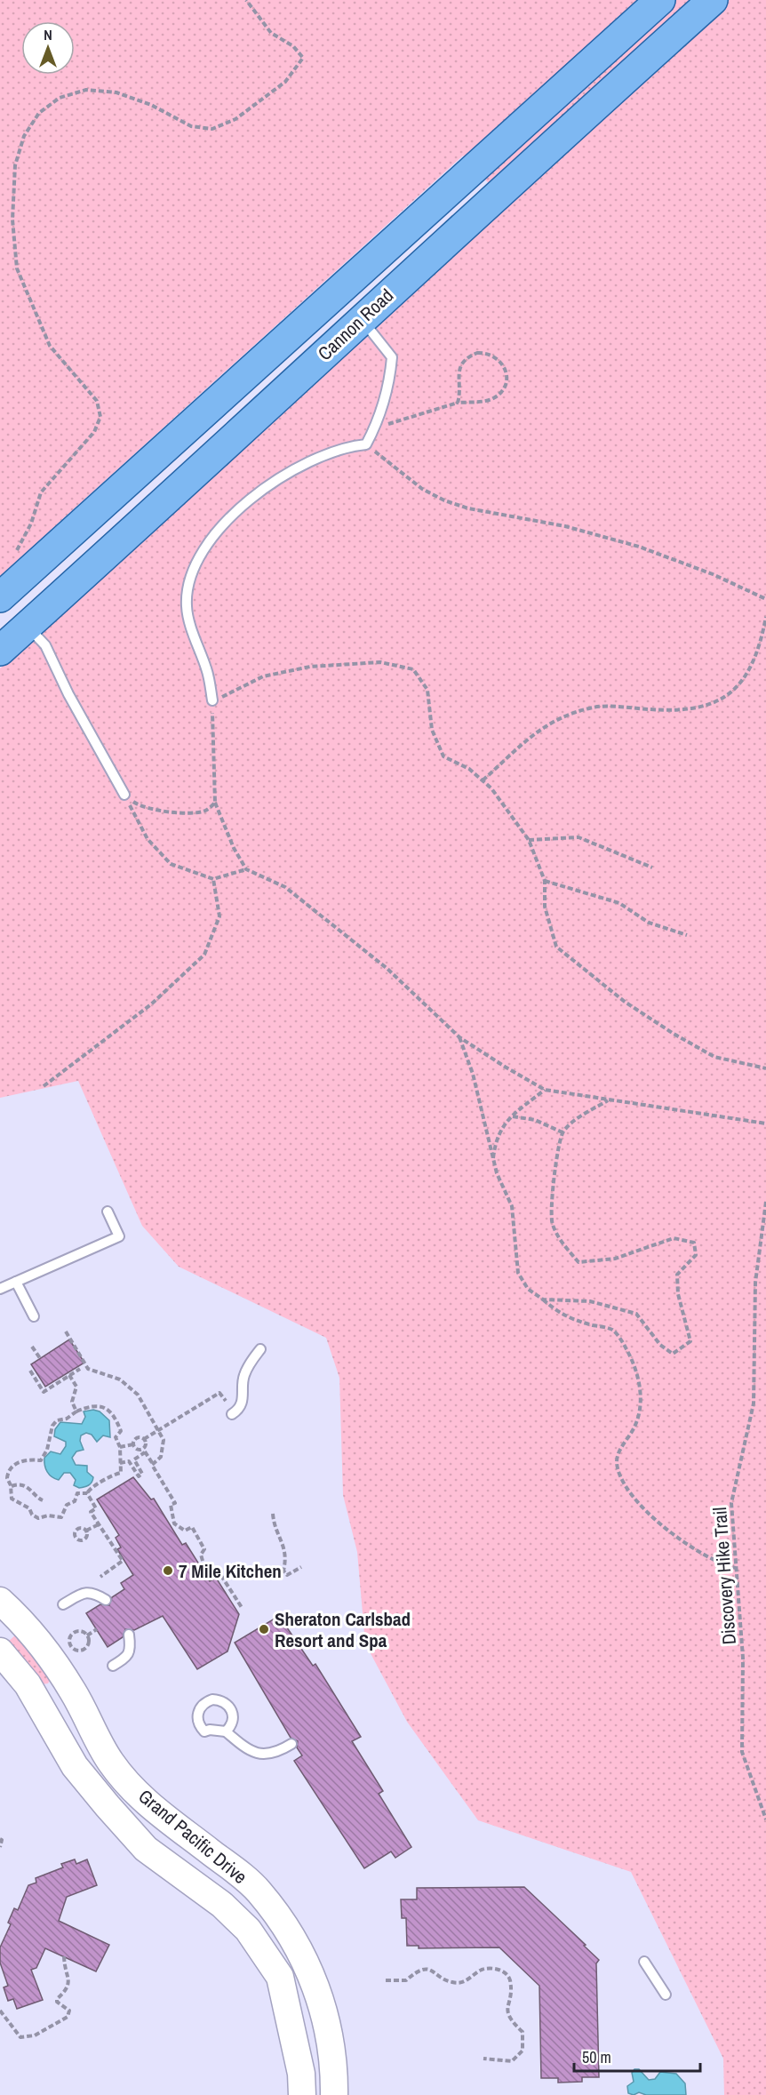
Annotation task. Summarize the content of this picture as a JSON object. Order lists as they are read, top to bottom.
{
  "streets": {
    "main road": ["Cannon Road"],
    "street": ["Grand Pacific Drive"],
    "path": ["Discovery Hike Trail"]
  },
  "places": ["7 Mile Kitchen", "Sheraton Carlsbad Resort and Spa"],
  "scale_bar": "50 m",
  "north": "top"
}
